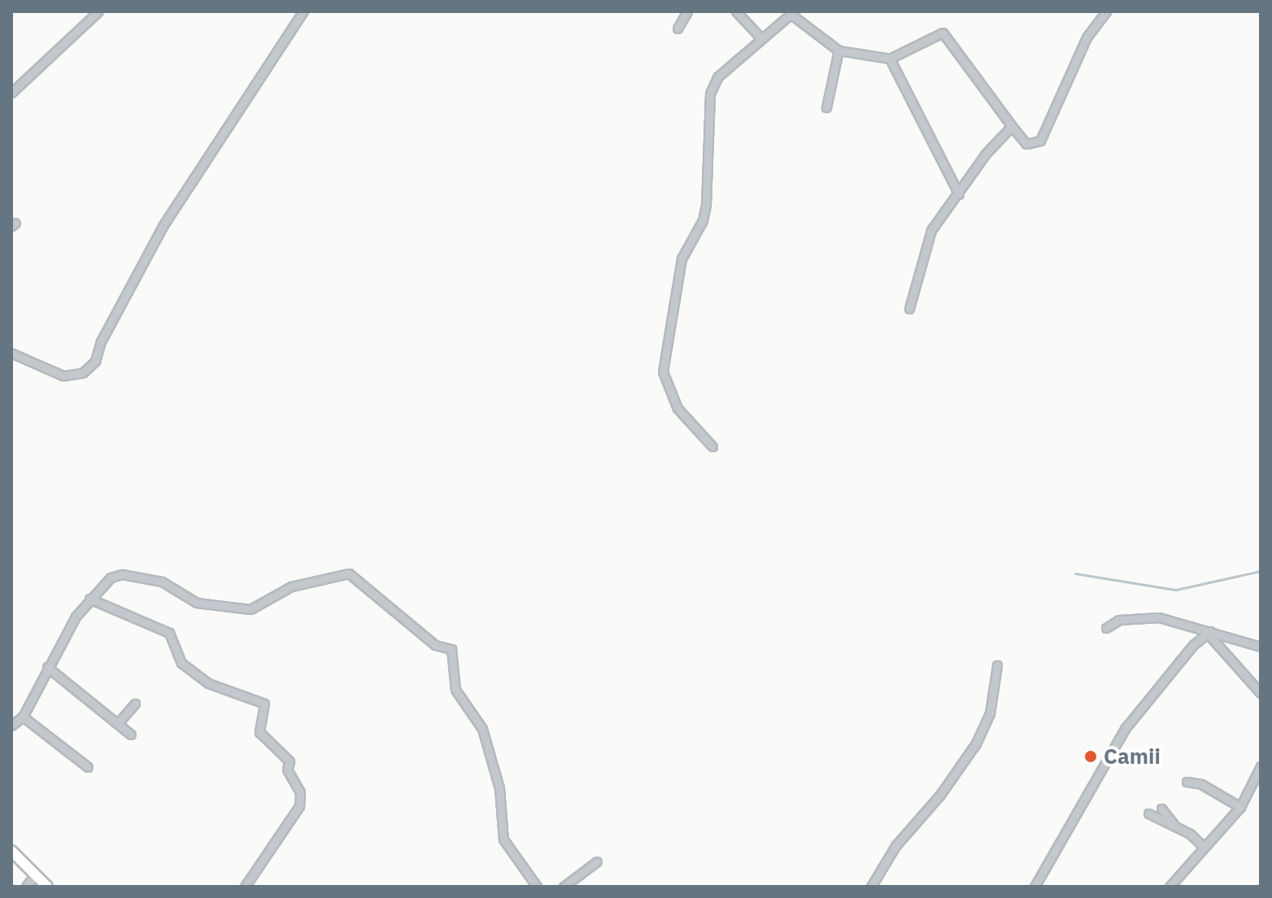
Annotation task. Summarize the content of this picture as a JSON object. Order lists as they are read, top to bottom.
{
  "places": ["Camii"]
}
